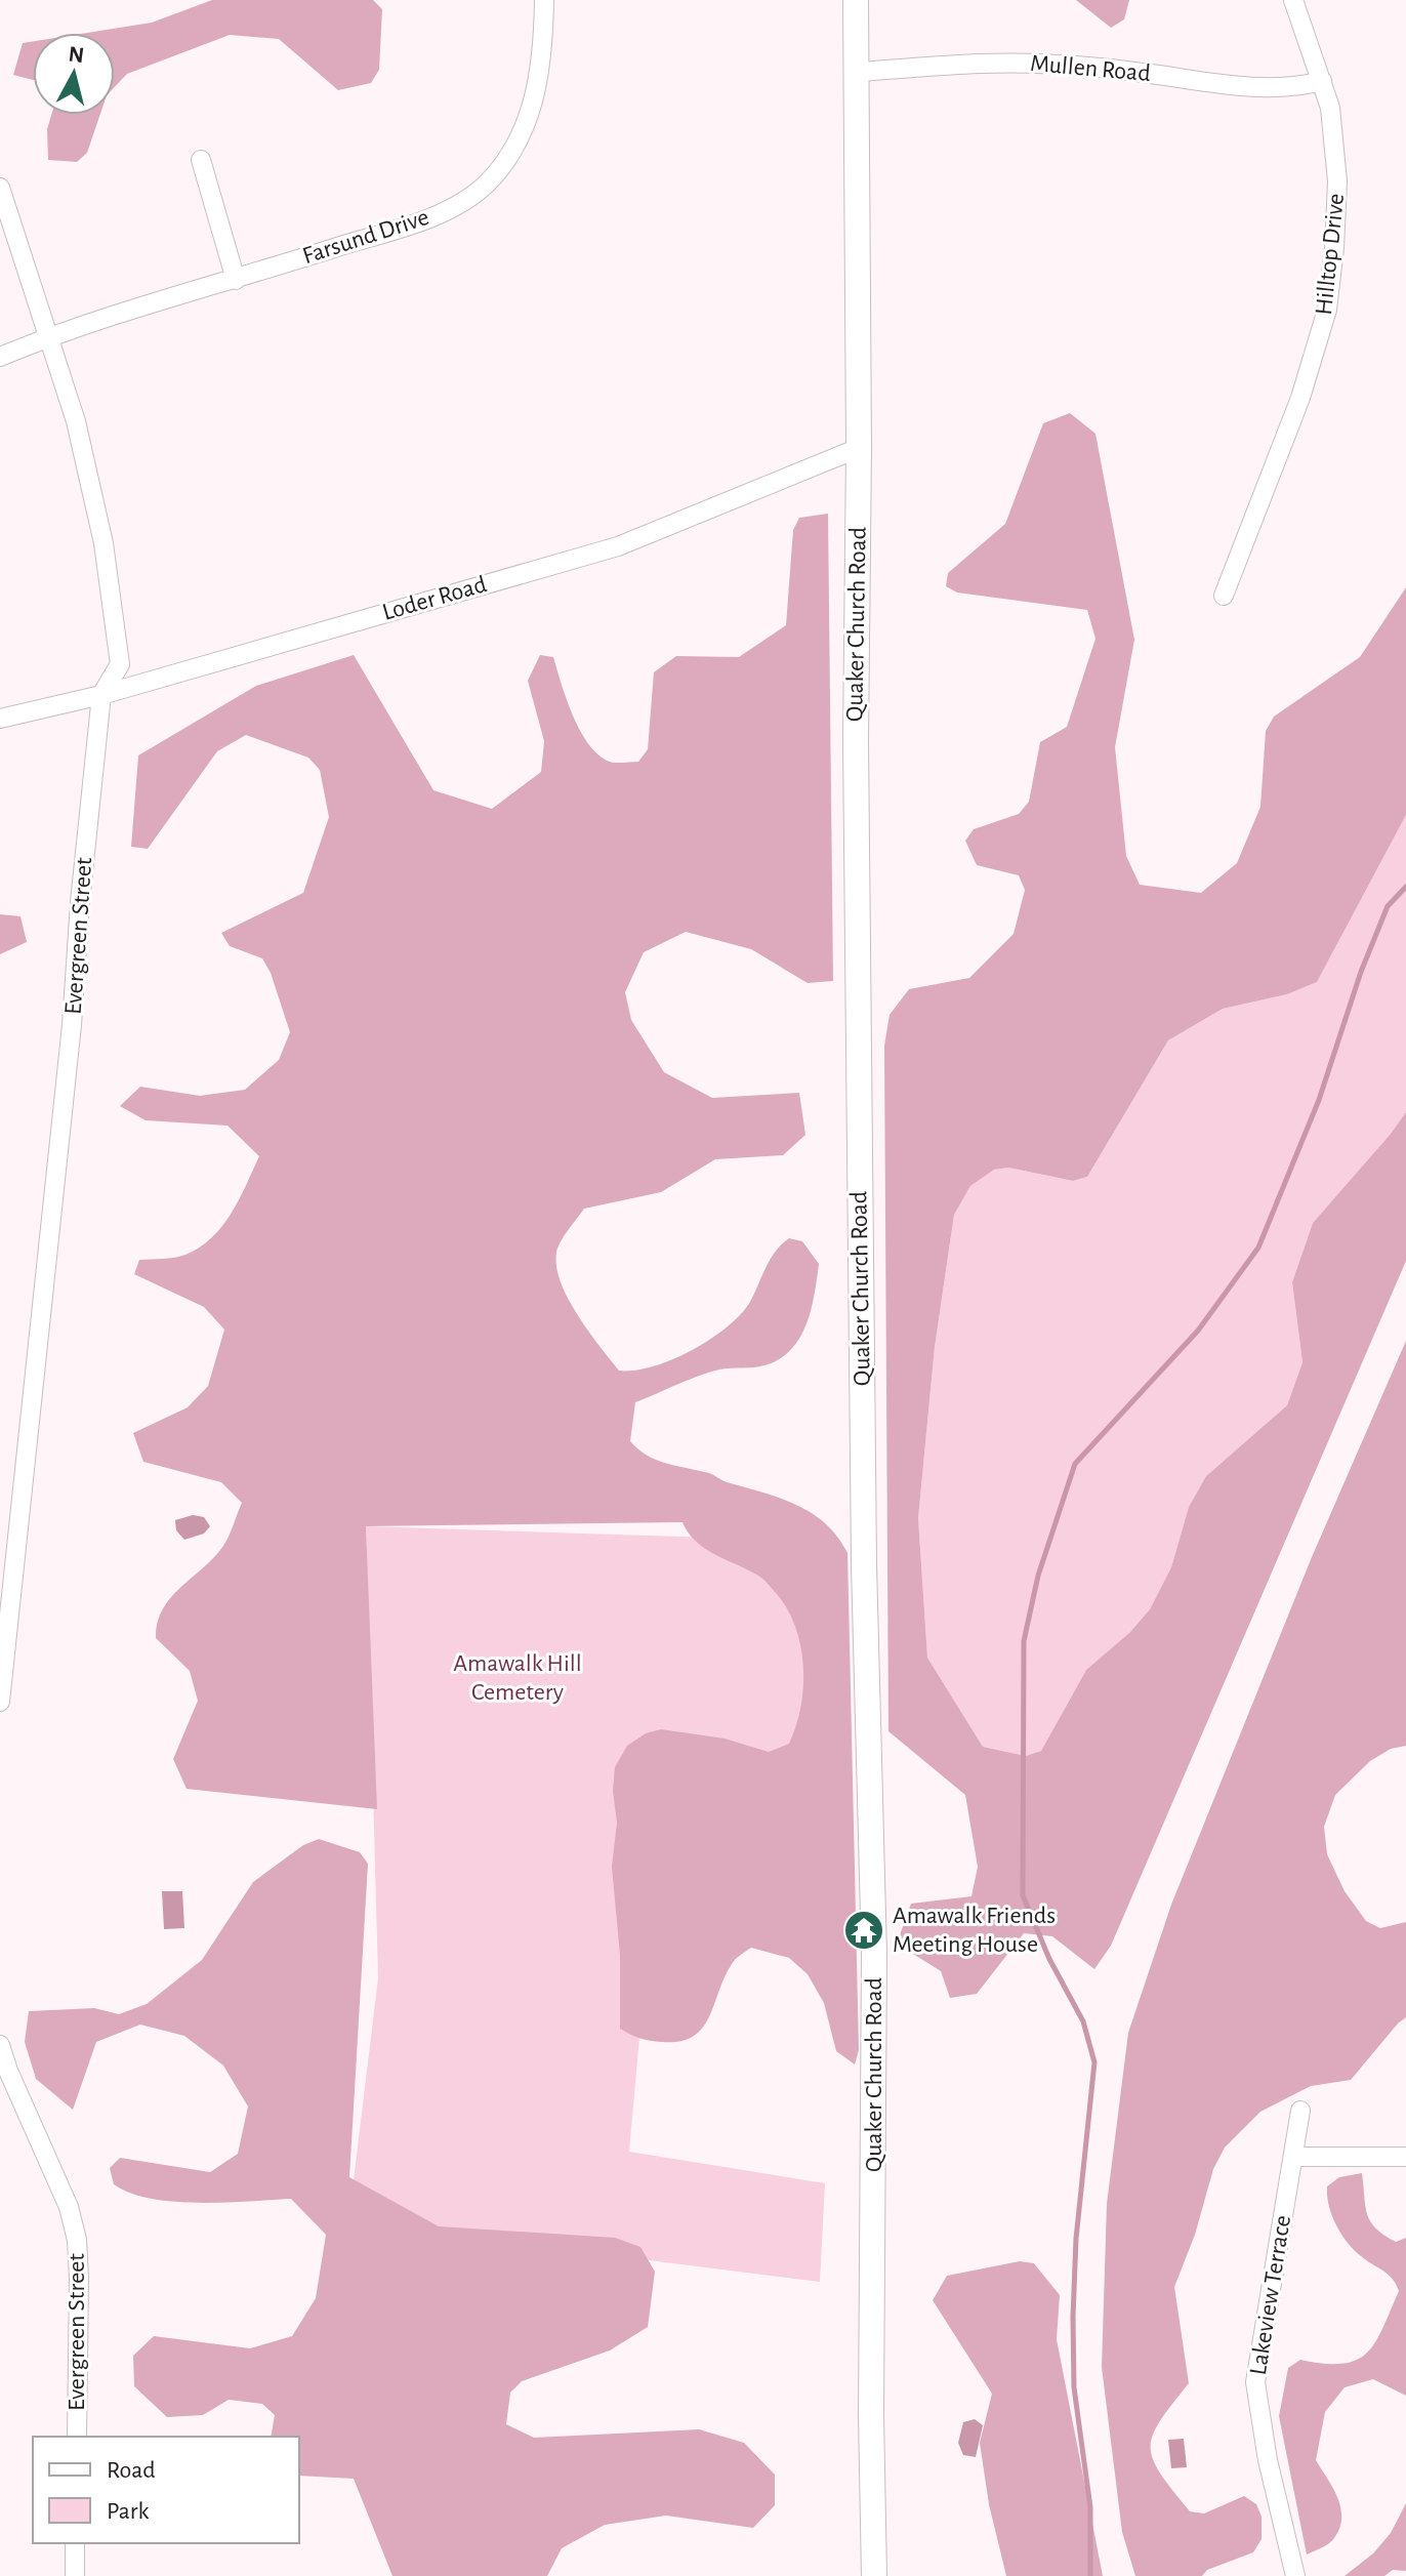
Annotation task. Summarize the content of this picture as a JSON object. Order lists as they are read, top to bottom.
{
  "streets": {
    "street": [
      "Mullen Road",
      "Farsund Drive",
      "Hilltop Drive",
      "Loder Road",
      "Quaker Church Road",
      "Evergreen Street",
      "Lakeview Terrace"
    ]
  },
  "crossings": [
    ["Mullen Road", "Hilltop Drive"],
    ["Mullen Road", "Quaker Church Road"],
    ["Farsund Drive", "Evergreen Street"],
    ["Loder Road", "Quaker Church Road"],
    ["Loder Road", "Evergreen Street"]
  ],
  "parks": ["Amawalk Hill Cemetery"],
  "places": {
    "temple": ["Amawalk Friends Meeting House"]
  },
  "legend": ["Road", "Park"],
  "north": "top"
}
